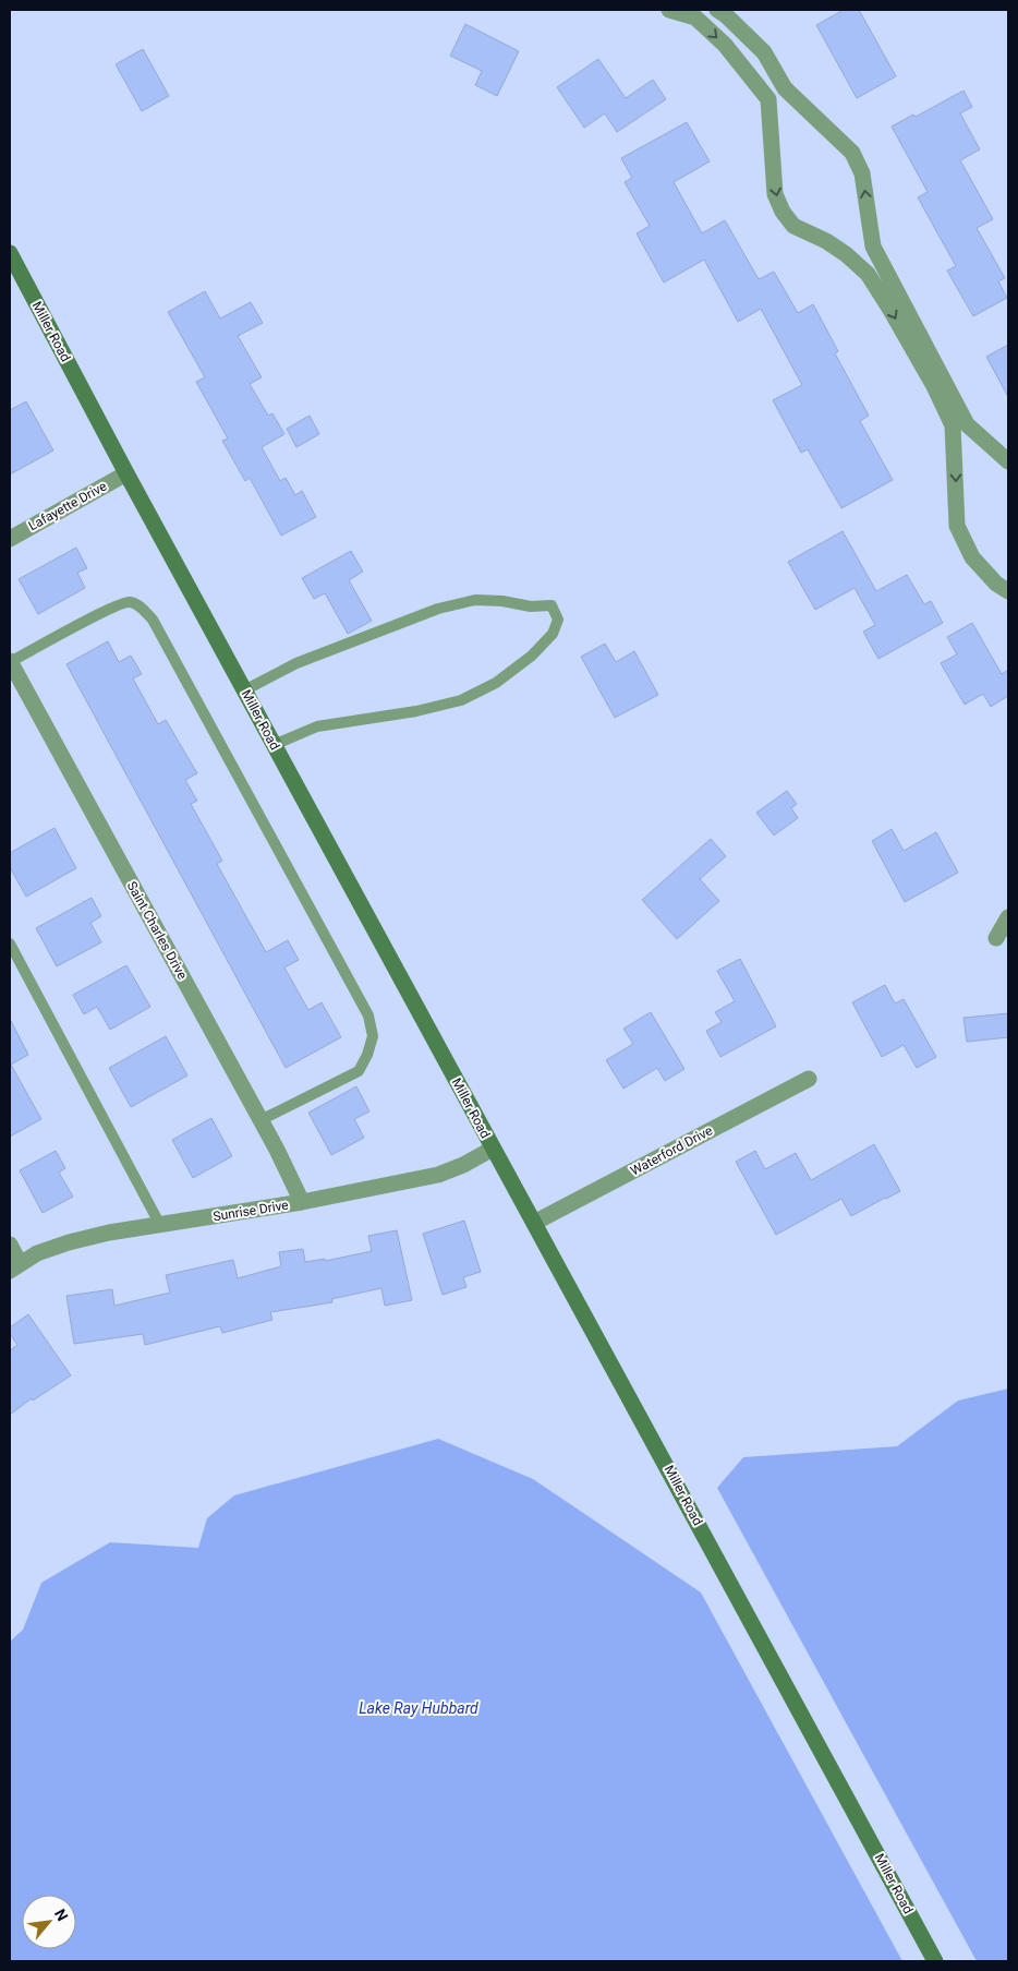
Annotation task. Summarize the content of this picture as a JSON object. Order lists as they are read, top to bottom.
{
  "streets": {
    "main road": ["Miller Road"],
    "street": [
      "Lafayette Drive",
      "Saint Charles Drive",
      "Waterford Drive",
      "Sunrise Drive"
    ]
  },
  "crossings": [
    ["Miller Road", "Lafayette Drive"],
    ["Miller Road", "Waterford Drive"],
    ["Miller Road", "Sunrise Drive"],
    ["Saint Charles Drive", "Sunrise Drive"]
  ],
  "water": ["Lake Ray Hubbard"],
  "north": "top right"
}
